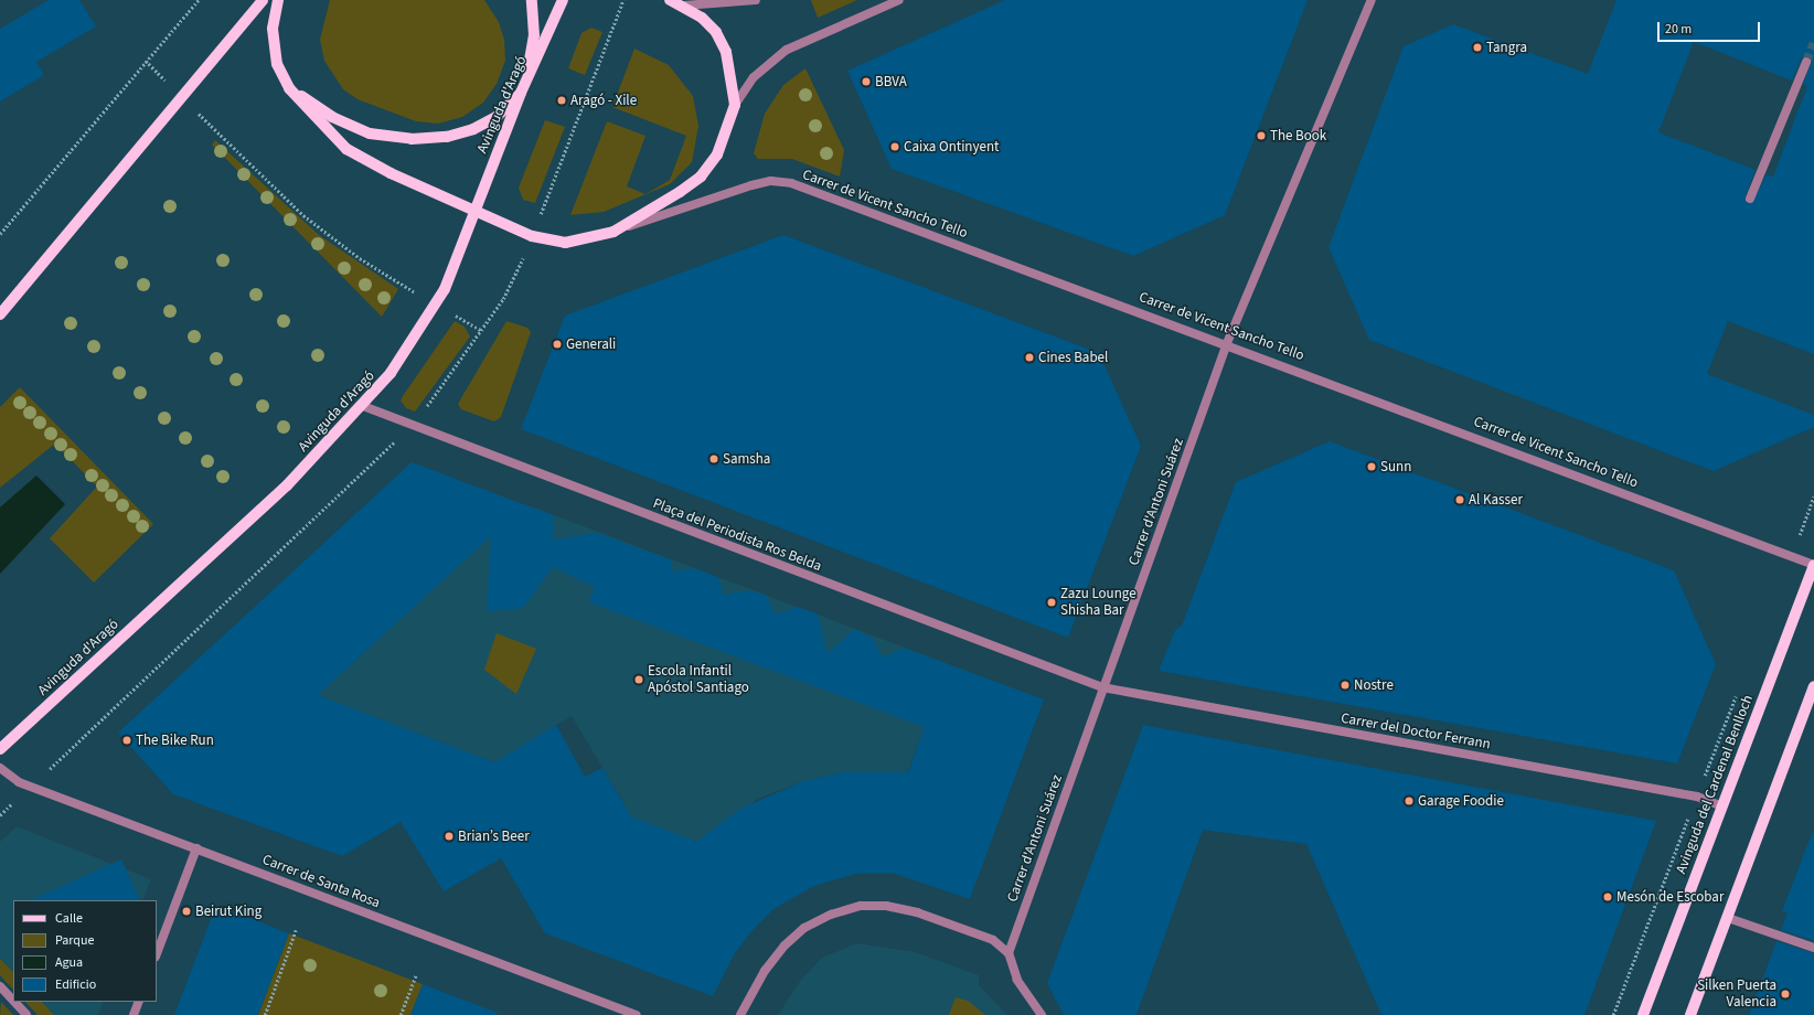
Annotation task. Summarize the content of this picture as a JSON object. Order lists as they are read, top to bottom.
{
  "streets": {
    "main road": ["Avinguda d'Aragó", "Avinguda del Cardenal Benlloch"],
    "street": [
      "Carrer de Vicent Sancho Tello",
      "Carrer d'Antoni Suárez",
      "Plaça del Periodista Ros Belda",
      "Carrer del Doctor Ferrann",
      "Carrer de Santa Rosa"
    ]
  },
  "crossings": [
    ["Avinguda d'Aragó", "Plaça del Periodista Ros Belda"],
    ["Carrer de Vicent Sancho Tello", "Carrer d'Antoni Suárez"],
    ["Carrer de Vicent Sancho Tello", "Avinguda del Cardenal Benlloch"],
    ["Carrer d'Antoni Suárez", "Plaça del Periodista Ros Belda"],
    ["Carrer d'Antoni Suárez", "Carrer del Doctor Ferrann"],
    ["Plaça del Periodista Ros Belda", "Carrer del Doctor Ferrann"],
    ["Carrer del Doctor Ferrann", "Avinguda del Cardenal Benlloch"]
  ],
  "places": [
    "Tangra",
    "BBVA",
    "Aragó - Xile",
    "The Book",
    "Caixa Ontinyent",
    "Generali",
    "Cines Babel",
    "Samsha",
    "Sunn",
    "Al Kasser",
    "Zazu Lounge Shisha Bar",
    "Escola Infantil Apóstol Santiago",
    "Nostre",
    "The Bike Run",
    "Garage Foodie",
    "Brian’s Beer",
    "Mesón de Escobar",
    "Beirut King",
    "Silken Puerta Valencia"
  ],
  "legend": [
    "Calle",
    "Parque",
    "Agua",
    "Edificio"
  ],
  "scale_bar": "20 m"
}
